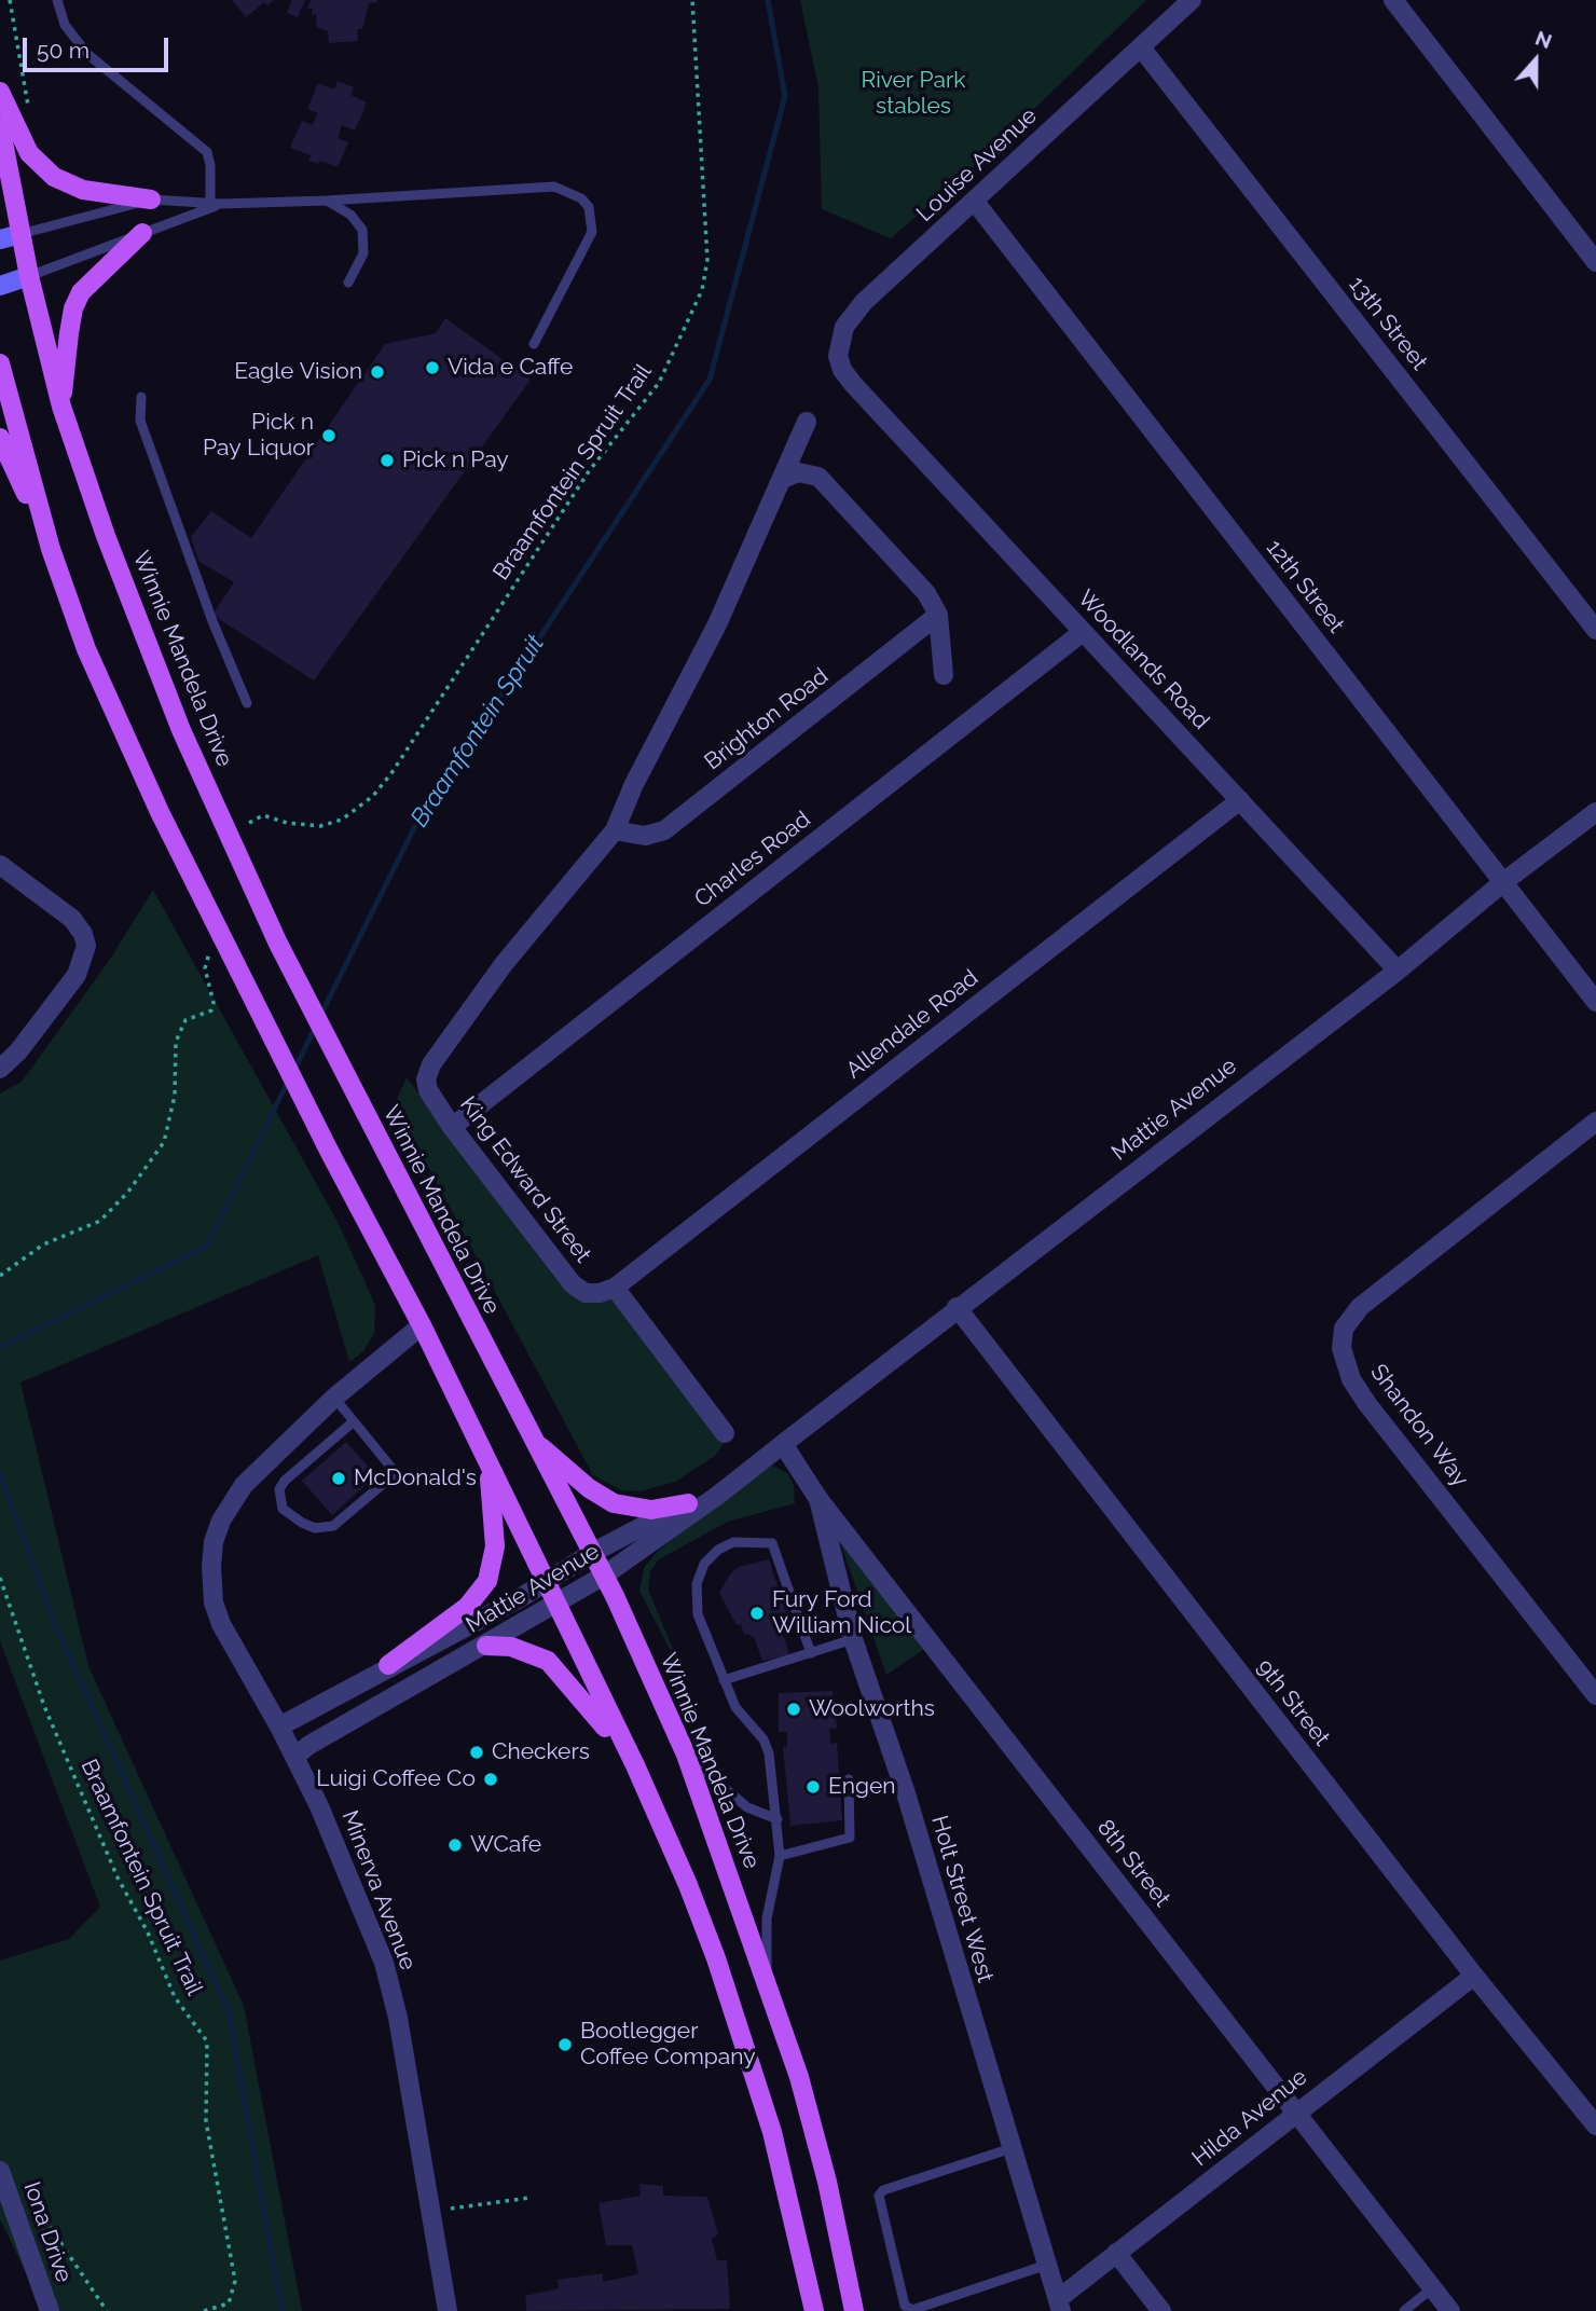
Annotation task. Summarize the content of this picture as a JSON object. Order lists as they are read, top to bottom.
{
  "streets": {
    "main road": ["Winnie Mandela Drive"],
    "street": [
      "Louise Avenue",
      "13th Street",
      "12th Street",
      "Woodlands Road",
      "Brighton Road",
      "Charles Road",
      "Allendale Road",
      "Mattie Avenue",
      "King Edward Street",
      "Shandon Way",
      "9th Street",
      "8th Street",
      "Minerva Avenue",
      "Holt Street West",
      "Hilda Avenue",
      "Iona Drive"
    ],
    "path": ["Braamfontein Spruit Trail"]
  },
  "crossings": [
    ["Louise Avenue", "13th Street"],
    ["Louise Avenue", "12th Street"],
    ["Louise Avenue", "Woodlands Road"],
    ["12th Street", "Mattie Avenue"],
    ["Winnie Mandela Drive", "Mattie Avenue"],
    ["Woodlands Road", "Charles Road"],
    ["Woodlands Road", "Allendale Road"],
    ["Woodlands Road", "Mattie Avenue"],
    ["Brighton Road", "King Edward Street"],
    ["Charles Road", "King Edward Street"],
    ["Allendale Road", "King Edward Street"],
    ["Mattie Avenue", "9th Street"],
    ["Mattie Avenue", "8th Street"],
    ["Mattie Avenue", "Minerva Avenue"],
    ["9th Street", "Hilda Avenue"],
    ["8th Street", "Holt Street West"],
    ["8th Street", "Hilda Avenue"],
    ["Holt Street West", "Hilda Avenue"]
  ],
  "water": ["Braamfontein Spruit"],
  "parks": ["River Park stables"],
  "places": [
    "Vida e Caffe",
    "Eagle Vision",
    "Pick n Pay Liquor",
    "Pick n Pay",
    "McDonald's",
    "Fury Ford William Nicol",
    "Woolworths",
    "Checkers",
    "Luigi Coffee Co",
    "Engen",
    "WCafe",
    "Bootlegger Coffee Company"
  ],
  "scale_bar": "50 m",
  "north": "top"
}
